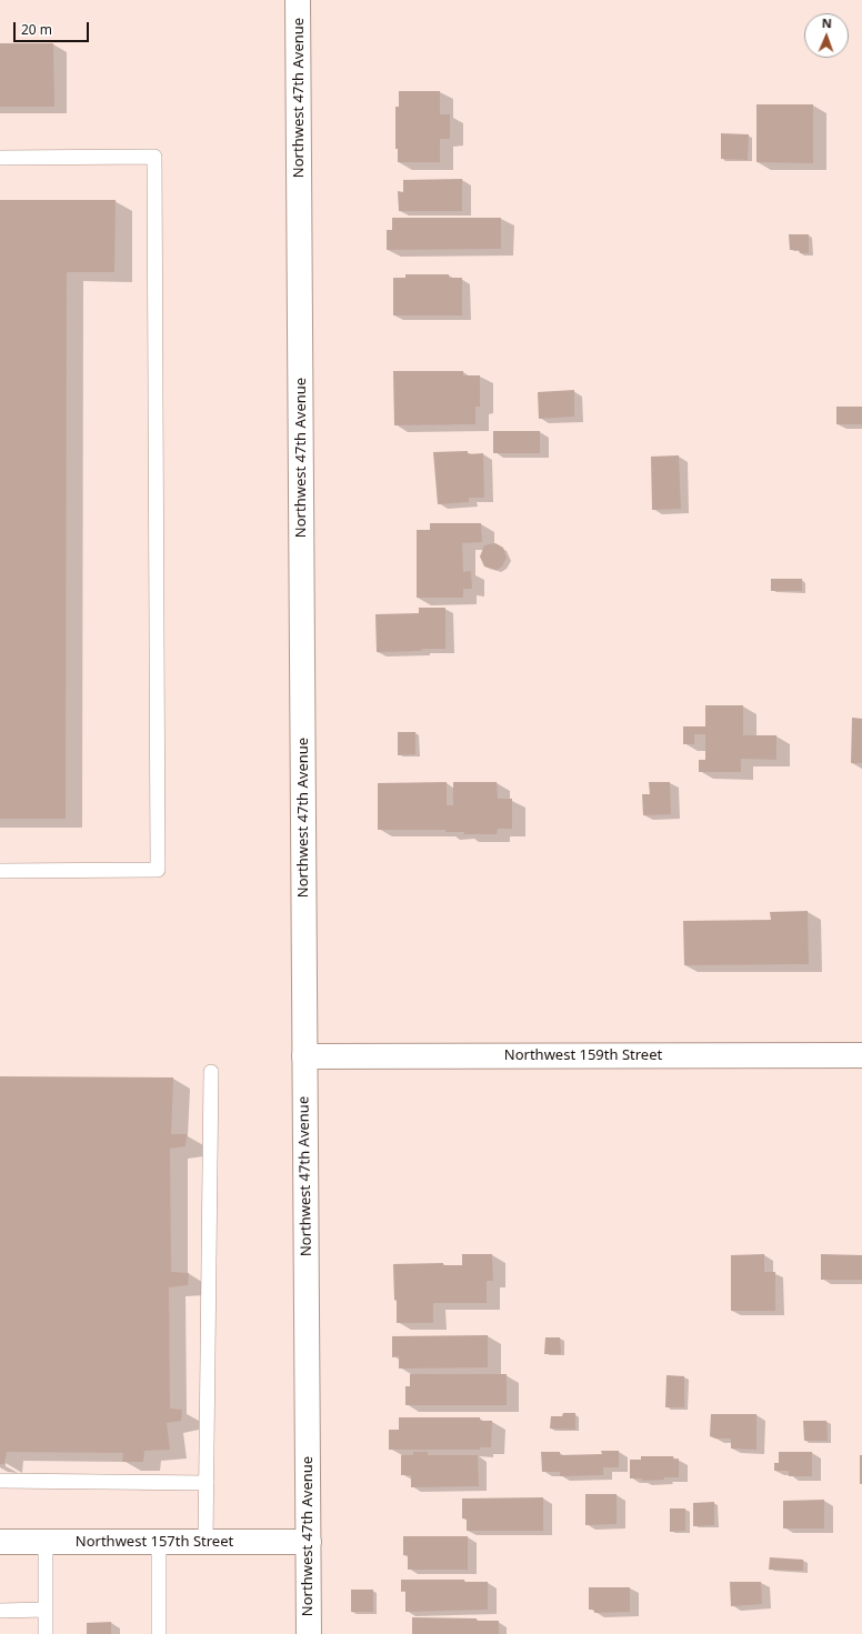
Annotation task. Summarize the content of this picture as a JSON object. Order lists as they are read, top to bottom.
{
  "streets": {
    "street": ["Northwest 47th Avenue", "Northwest 159th Street", "Northwest 157th Street"]
  },
  "crossings": [
    ["Northwest 47th Avenue", "Northwest 159th Street"],
    ["Northwest 47th Avenue", "Northwest 157th Street"]
  ],
  "scale_bar": "20 m",
  "north": "top"
}
